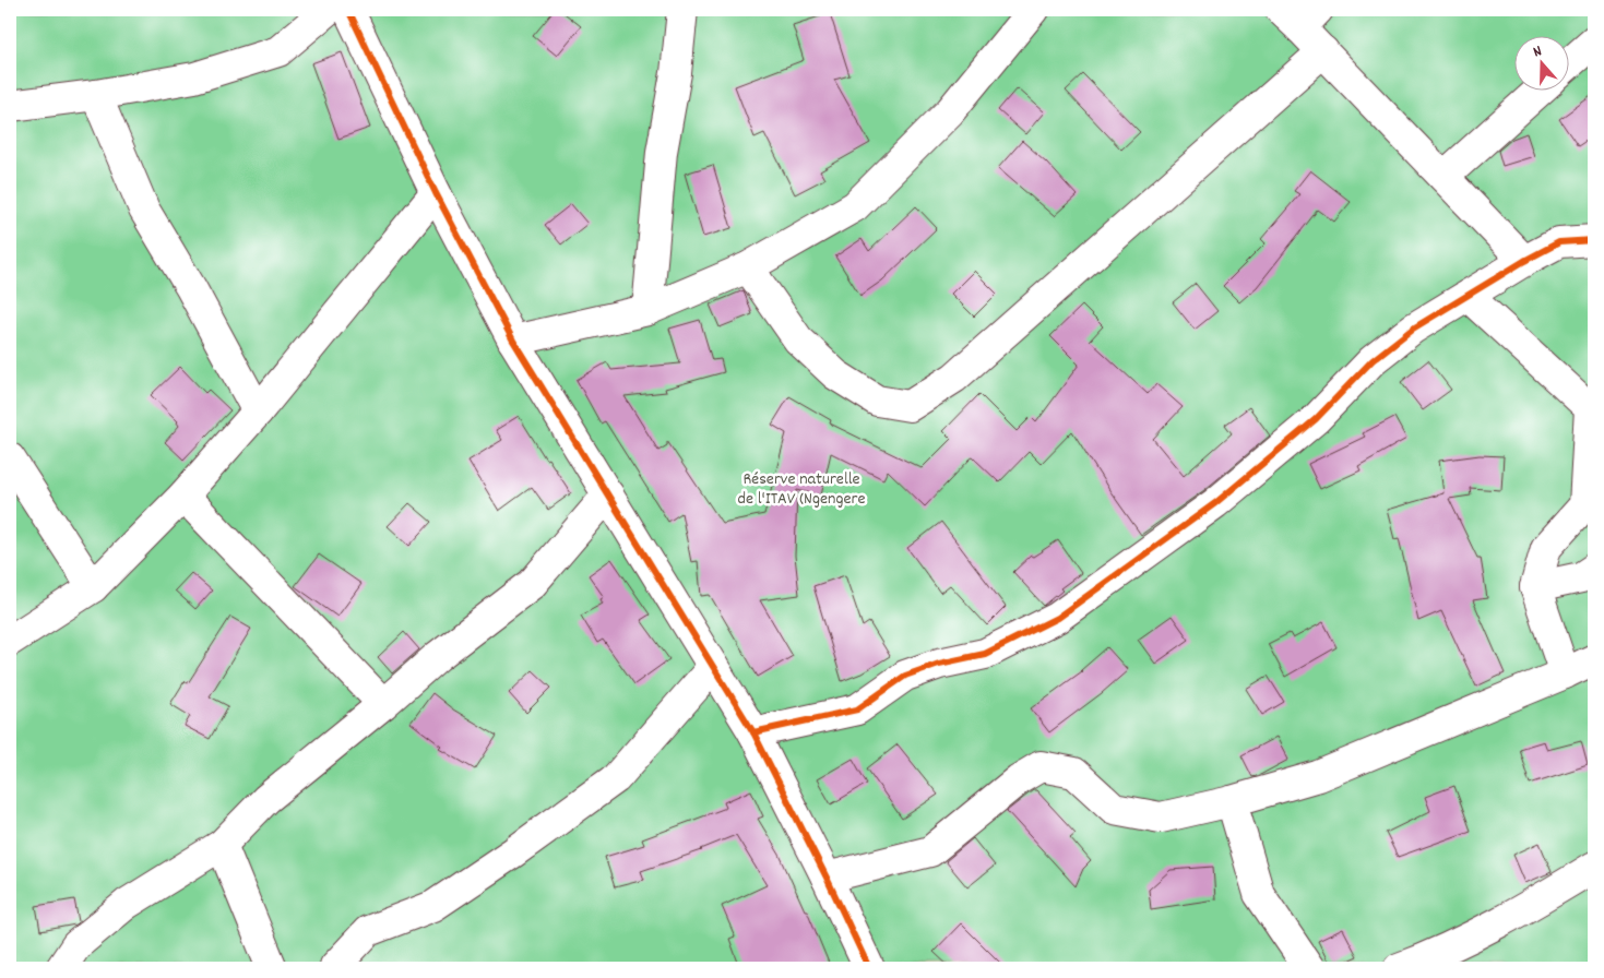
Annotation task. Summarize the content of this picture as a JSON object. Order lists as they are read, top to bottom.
{
  "parks": ["Réserve naturelle de l'ITAV (Ngengere"],
  "north": "top"
}
